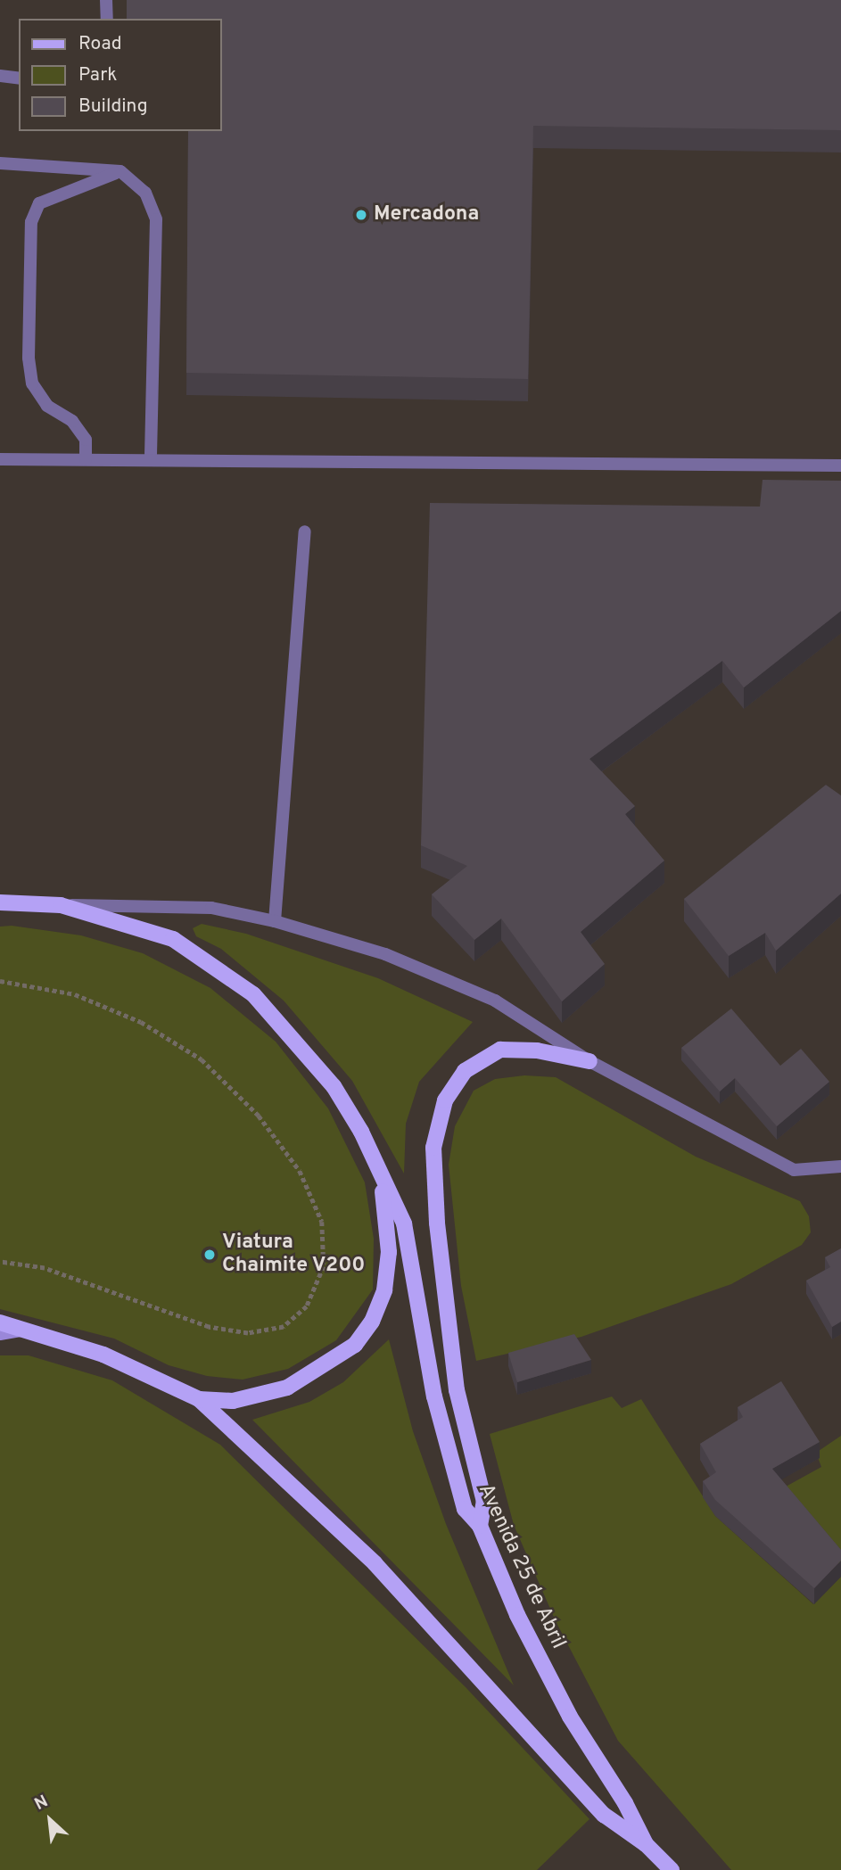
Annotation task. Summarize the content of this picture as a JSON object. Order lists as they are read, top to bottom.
{
  "streets": {
    "main road": ["Avenida 25 de Abril"]
  },
  "places": ["Mercadona", "Viatura Chaimite V200"],
  "legend": ["Road", "Park", "Building"],
  "north": "top left"
}
